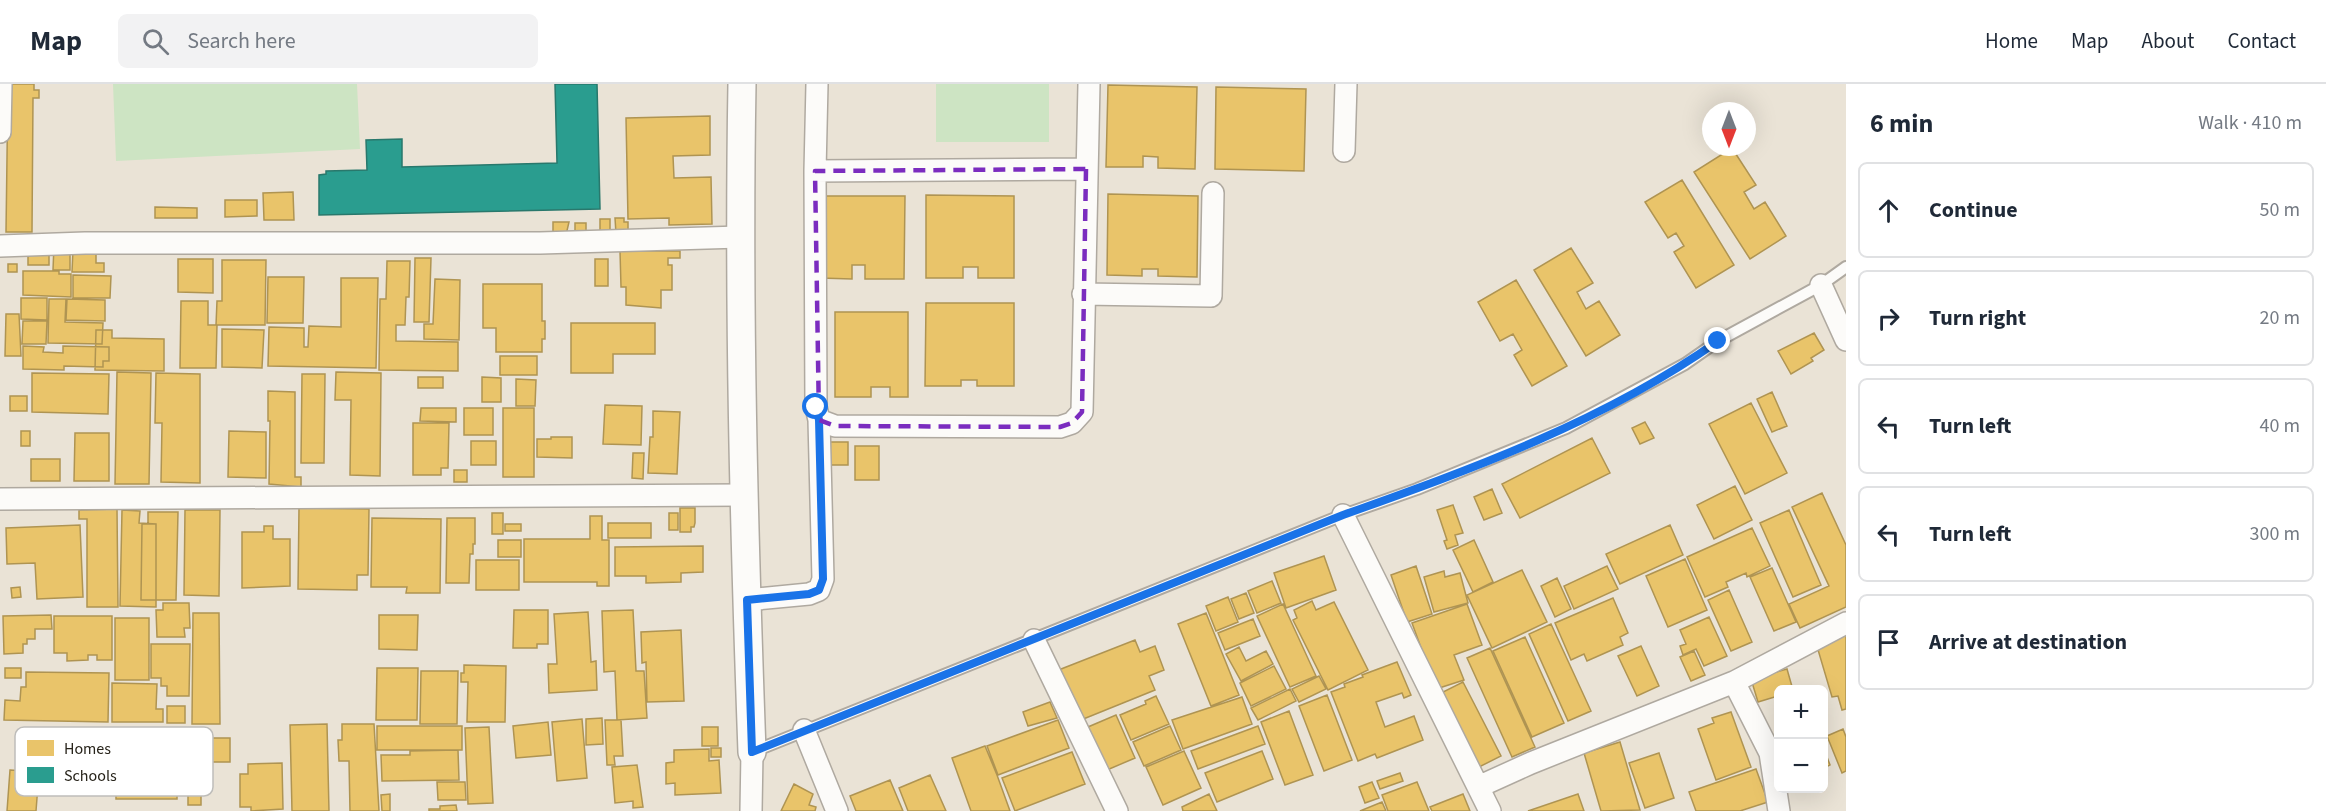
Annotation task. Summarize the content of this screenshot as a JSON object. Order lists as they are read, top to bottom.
{
  "legend": ["Homes", "Schools"],
  "north": "bottom",
  "page": {
    "header": "Map",
    "search": "Search here",
    "nav": [
      "Home",
      "Map",
      "About",
      "Contact"
    ],
    "heading": ["6 min", "Walk · 410 m"],
    "list": [
      ["Continue", "50 m"],
      ["Turn right", "20 m"],
      ["Turn left", "40 m"],
      ["Turn left", "300 m"],
      "Arrive at destination"
    ],
    "map_buttons": ["+", "−"]
  }
}
